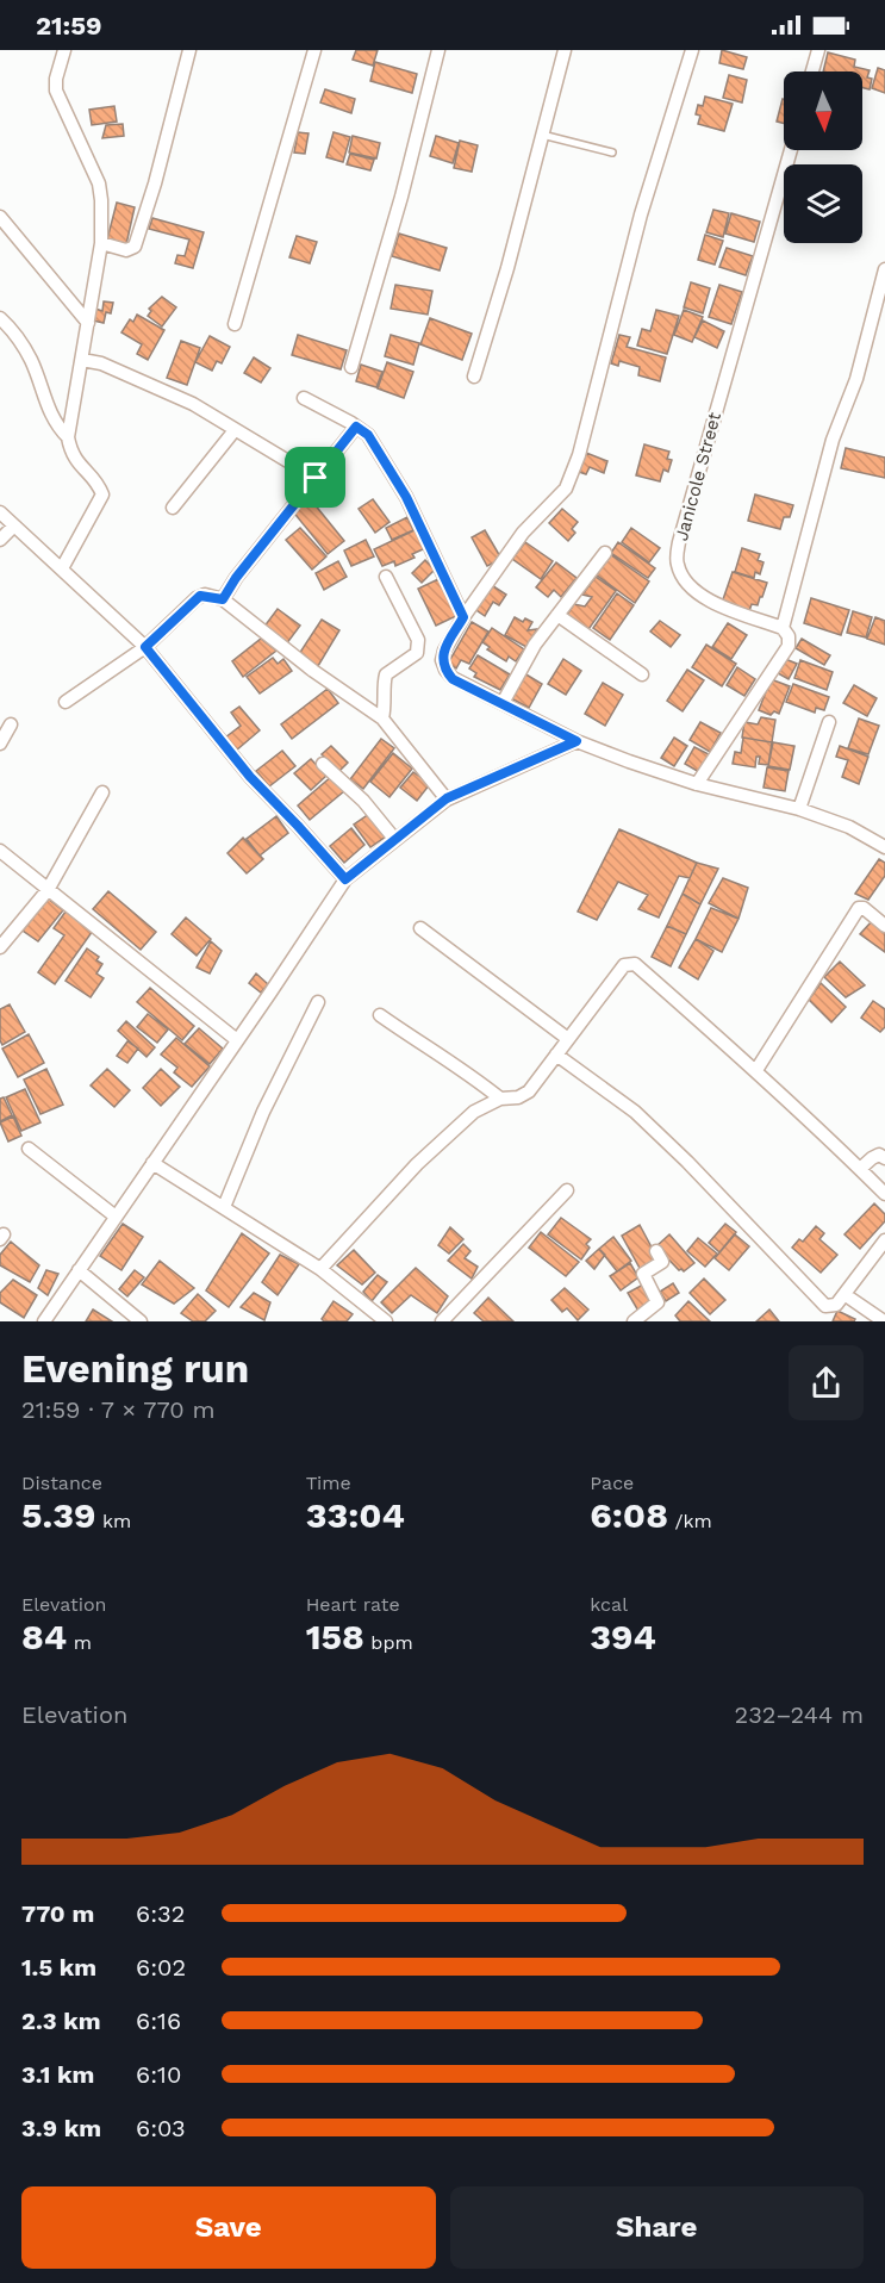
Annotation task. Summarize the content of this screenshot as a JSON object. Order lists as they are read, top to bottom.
{
  "streets": {
    "street": ["Janicole Street"]
  },
  "north": "bottom",
  "page": {
    "status": "21:59",
    "heading": ["Evening run", "21:59 · 7 × 770 m"],
    "stats": [
      ["Distance", "5.39 km"],
      ["Time", "33:04"],
      ["Pace", "6:08 /km"],
      ["Elevation", "84 m"],
      ["Heart rate", "158 bpm"],
      ["kcal", "394"]
    ],
    "chart": ["Elevation", "232–244 m"],
    "list": [
      {
        "name": "770 m",
        "note": "6:32"
      },
      {
        "name": "1.5 km",
        "note": "6:02"
      },
      {
        "name": "2.3 km",
        "note": "6:16"
      },
      {
        "name": "3.1 km",
        "note": "6:10"
      },
      {
        "name": "3.9 km",
        "note": "6:03"
      }
    ],
    "buttons": ["Save", "Share"]
  }
}
